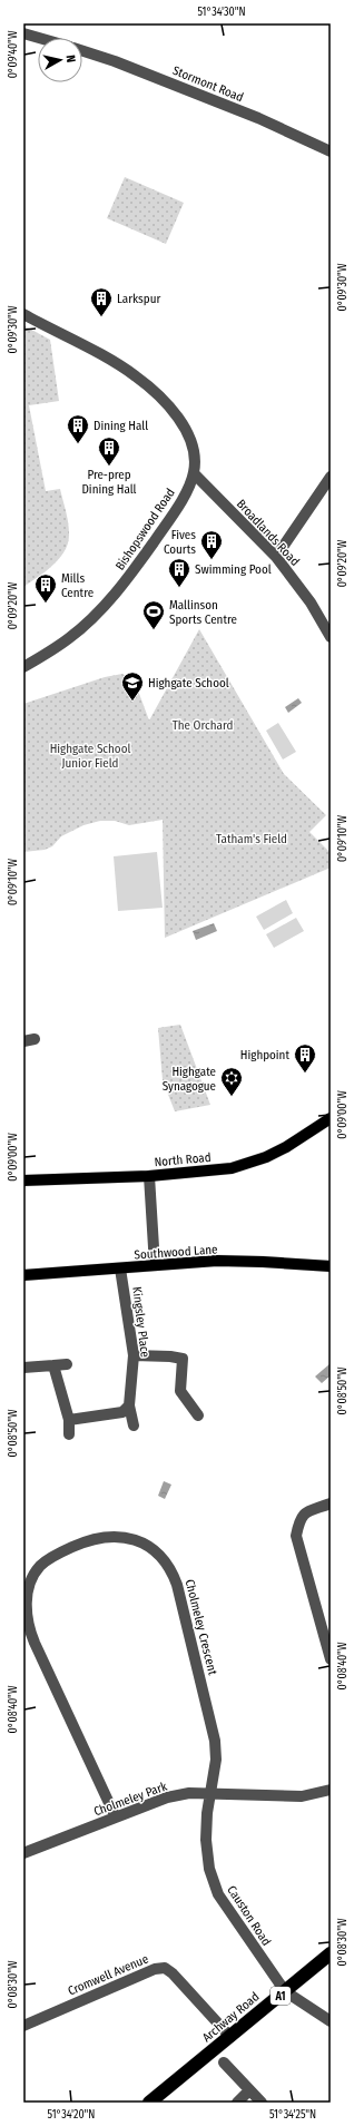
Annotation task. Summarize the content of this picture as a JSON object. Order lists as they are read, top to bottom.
{
  "streets": {
    "highway": ["A1", "Archway Road"],
    "main road": ["North Road", "Southwood Lane"],
    "street": [
      "Stormont Road",
      "Bishopswood Road",
      "Broadlands Road",
      "Kingsley Place",
      "Cholmeley Crescent",
      "Cholmeley Park",
      "Causton Road",
      "Cromwell Avenue"
    ]
  },
  "crossings": [
    ["Bishopswood Road", "Broadlands Road"],
    ["Southwood Lane", "Kingsley Place"],
    ["Cholmeley Crescent", "Cholmeley Park"],
    ["Cholmeley Crescent", "Causton Road"],
    ["Cholmeley Park", "Causton Road"],
    ["Causton Road", "Archway Road"],
    ["Cromwell Avenue", "Archway Road"]
  ],
  "parks": ["The Orchard", "Highgate School Junior Field", "Tatham's Field"],
  "places": {
    "building": [
      "Larkspur",
      "Dining Hall",
      "Pre-prep Dining Hall",
      "Fives Courts",
      "Swimming Pool",
      "Mills Centre",
      "Highpoint"
    ],
    "sports": ["Mallinson Sports Centre"],
    "school or university": ["Highgate School"],
    "synagogue": ["Highgate Synagogue"]
  },
  "north": "right",
  "coordinates": [
    "51°34'30\"N",
    "0°09'40\"W",
    "0°09'30\"W",
    "0°09'20\"W",
    "0°09'10\"W",
    "0°09'00\"W",
    "0°08'50\"W",
    "0°08'40\"W",
    "0°08'30\"W",
    "51°34'20\"N",
    "51°34'25\"N"
  ]
}
